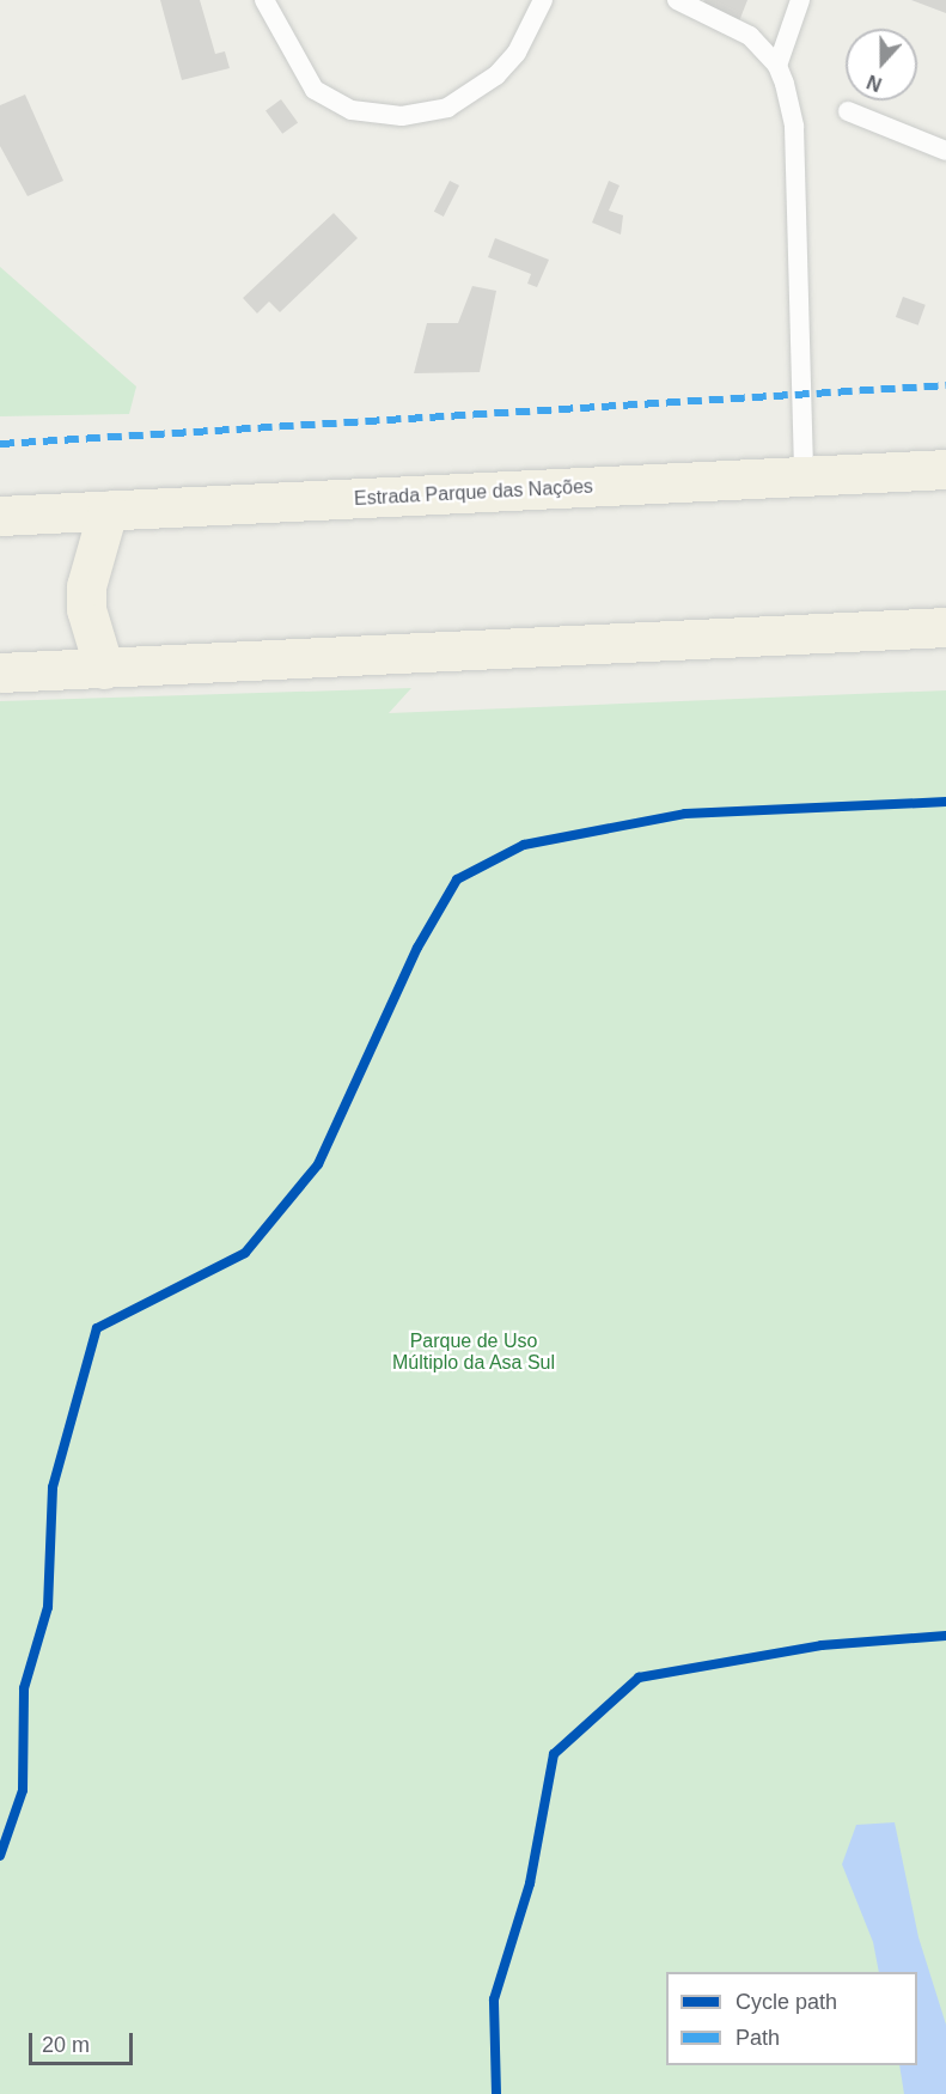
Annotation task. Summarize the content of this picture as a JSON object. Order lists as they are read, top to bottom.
{
  "streets": {
    "highway": ["Estrada Parque das Nações"]
  },
  "parks": ["Parque de Uso Múltiplo da Asa Sul"],
  "legend": ["Cycle path", "Path"],
  "scale_bar": "20 m",
  "north": "bottom"
}
